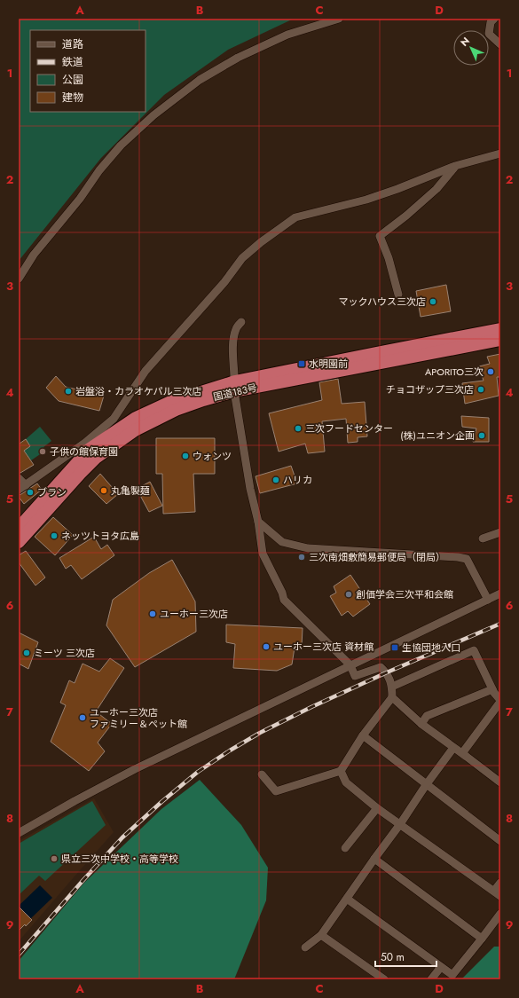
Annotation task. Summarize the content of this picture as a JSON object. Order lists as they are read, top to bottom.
{
  "streets": {
    "highway": ["国道183号"]
  },
  "places": {
    "other": [
      "マックハウス三次店",
      "APORITO三次",
      "チョコザップ三次店",
      "岩盤浴・カラオケパル三次店",
      "三次フードセンター",
      "(株)ユニオン企画",
      "子供の館保育園",
      "ウォンツ",
      "ハリカ",
      "丸亀製麺",
      "ブラン",
      "ネッツトヨタ広島",
      "三次南畑敷簡易郵便局（閉局）",
      "創価学会三次平和会館",
      "ユーホー三次店",
      "ユーホー三次店 資材館",
      "ミーツ 三次店",
      "ユーホー三次店 ファミリー＆ペット館",
      "県立三次中学校・高等学校"
    ],
    "transit": ["水明園前", "生協団地入口"]
  },
  "legend": [
    "道路",
    "鉄道",
    "公園",
    "建物"
  ],
  "scale_bar": "50 m",
  "north": "top left",
  "grid": {
    "columns": [
      "A",
      "B",
      "C",
      "D"
    ],
    "rows": [
      "1",
      "2",
      "3",
      "4",
      "5",
      "6",
      "7",
      "8",
      "9"
    ]
  }
}
